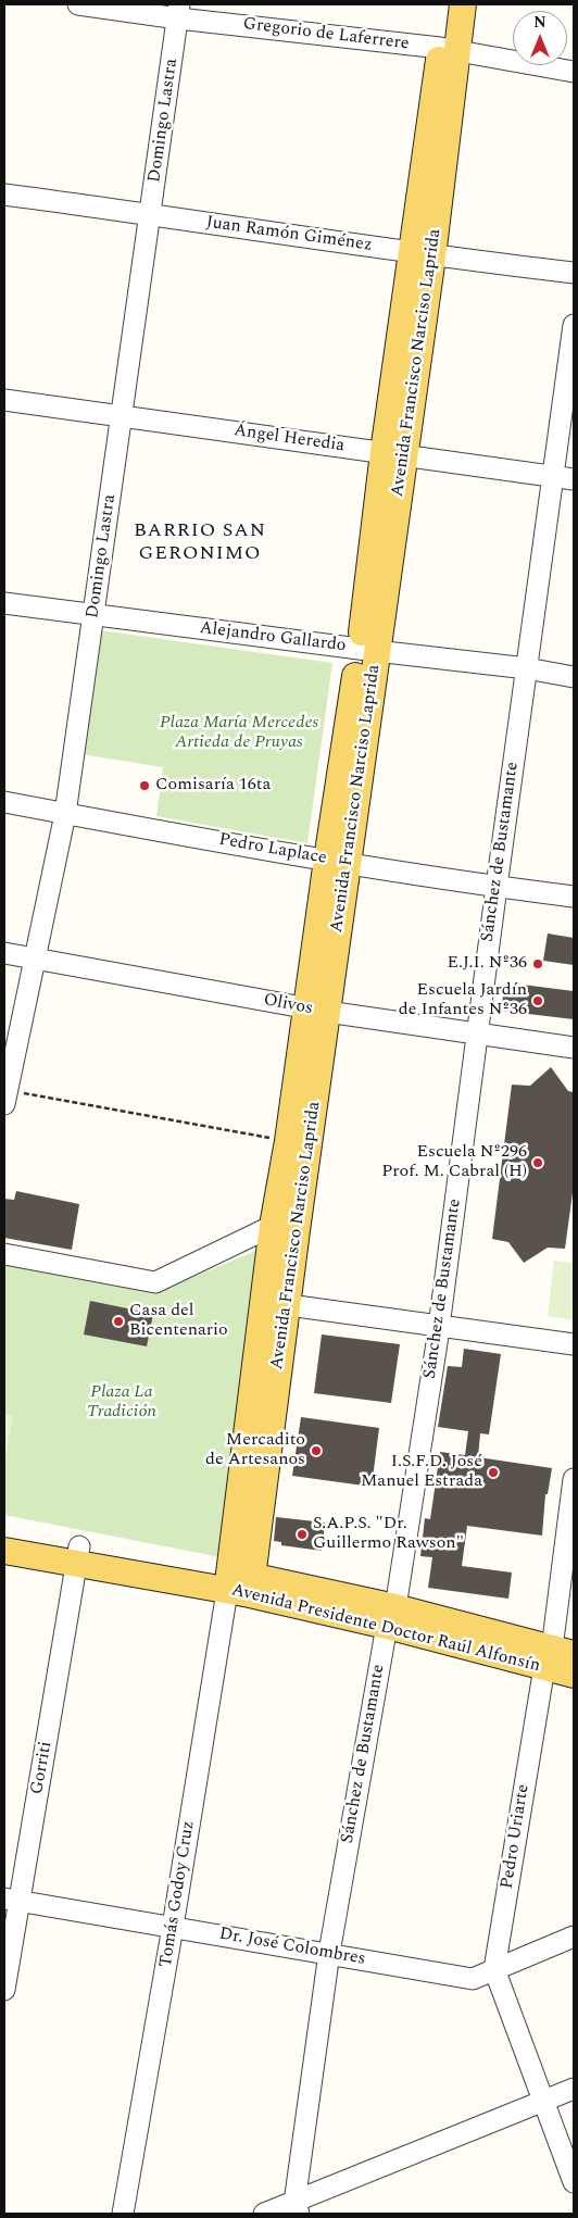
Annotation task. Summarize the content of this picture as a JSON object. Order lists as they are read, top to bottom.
{
  "streets": {
    "main road": ["Avenida Francisco Narciso Laprida", "Avenida Presidente Doctor Raúl Alfonsín"],
    "street": [
      "Gregorio de Laferrere",
      "Domingo Lastra",
      "Juan Ramón Giménez",
      "Ángel Heredia",
      "Alejandro Gallardo",
      "Pedro Laplace",
      "Sánchez de Bustamante",
      "Olivos",
      "Gorriti",
      "Pedro Uriarte",
      "Tomás Godoy Cruz",
      "Dr. José Colombres"
    ]
  },
  "crossings": [
    ["Gregorio de Laferrere", "Domingo Lastra"],
    ["Gregorio de Laferrere", "Avenida Francisco Narciso Laprida"],
    ["Domingo Lastra", "Juan Ramón Giménez"],
    ["Domingo Lastra", "Ángel Heredia"],
    ["Domingo Lastra", "Alejandro Gallardo"],
    ["Domingo Lastra", "Pedro Laplace"],
    ["Domingo Lastra", "Olivos"],
    ["Juan Ramón Giménez", "Avenida Francisco Narciso Laprida"],
    ["Avenida Francisco Narciso Laprida", "Ángel Heredia"],
    ["Avenida Francisco Narciso Laprida", "Alejandro Gallardo"],
    ["Avenida Francisco Narciso Laprida", "Pedro Laplace"],
    ["Avenida Francisco Narciso Laprida", "Olivos"],
    ["Avenida Francisco Narciso Laprida", "Avenida Presidente Doctor Raúl Alfonsín"],
    ["Avenida Francisco Narciso Laprida", "Tomás Godoy Cruz"],
    ["Ángel Heredia", "Sánchez de Bustamante"],
    ["Alejandro Gallardo", "Sánchez de Bustamante"],
    ["Pedro Laplace", "Sánchez de Bustamante"],
    ["Sánchez de Bustamante", "Olivos"],
    ["Sánchez de Bustamante", "Avenida Presidente Doctor Raúl Alfonsín"],
    ["Sánchez de Bustamante", "Dr. José Colombres"],
    ["Avenida Presidente Doctor Raúl Alfonsín", "Gorriti"],
    ["Avenida Presidente Doctor Raúl Alfonsín", "Pedro Uriarte"],
    ["Avenida Presidente Doctor Raúl Alfonsín", "Tomás Godoy Cruz"],
    ["Gorriti", "Dr. José Colombres"],
    ["Pedro Uriarte", "Dr. José Colombres"],
    ["Tomás Godoy Cruz", "Dr. José Colombres"]
  ],
  "districts": ["BARRIO SAN GERONIMO"],
  "parks": ["Plaza María Mercedes Artieda de Pruyas", "Plaza La Tradición"],
  "places": [
    "Comisaría 16ta",
    "E.J.I. Nº36",
    "Escuela Jardín de Infantes Nº36",
    "Escuela Nº296 Prof. M. Cabral (H)",
    "Casa del Bicentenario",
    "Mercadito de Artesanos",
    "I.S.F.D. José Manuel Estrada",
    "S.A.P.S. \"Dr. Guillermo Rawson\""
  ],
  "north": "top"
}
